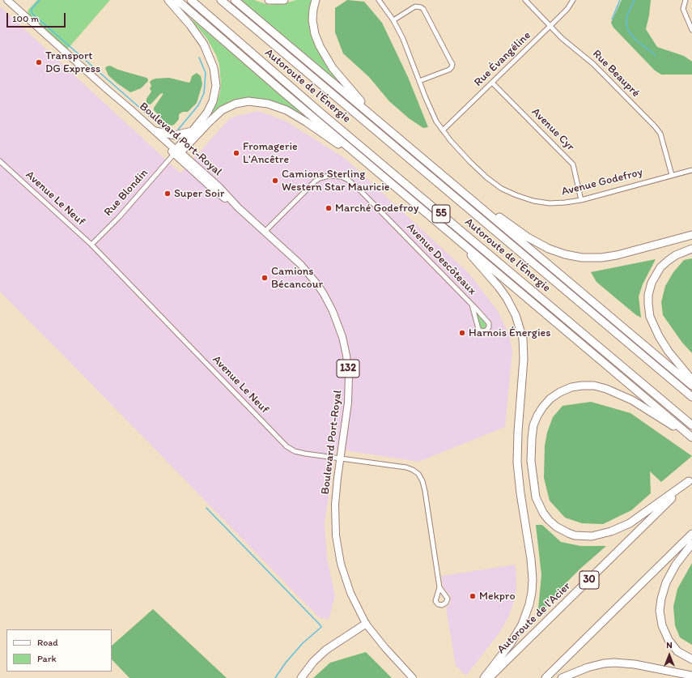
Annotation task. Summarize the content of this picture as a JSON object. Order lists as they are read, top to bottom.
{
  "streets": {
    "highway": [
      "Autoroute de l'Énergie",
      "55",
      "30",
      "Autoroute de l'Acier"
    ],
    "main road": ["Boulevard Port-Royal", "132"],
    "street": [
      "Rue Évangéline",
      "Rue Beaupré",
      "Avenue Cyr",
      "Avenue Godefroy",
      "Rue Blondin",
      "Avenue Le Neuf",
      "Avenue Descôteaux"
    ]
  },
  "crossings": [
    ["Rue Évangéline", "Rue Beaupré"],
    ["Rue Évangéline", "Avenue Cyr"],
    ["Rue Évangéline", "Avenue Godefroy"],
    ["Rue Beaupré", "Avenue Godefroy"],
    ["Avenue Cyr", "Avenue Godefroy"],
    ["Boulevard Port-Royal", "Rue Blondin"],
    ["Boulevard Port-Royal", "Avenue Le Neuf"],
    ["Boulevard Port-Royal", "Avenue Descôteaux"],
    ["Rue Blondin", "Avenue Le Neuf"]
  ],
  "places": [
    "Transport DG Express",
    "Fromagerie L'Ancêtre",
    "Camions Sterling Western Star Mauricie",
    "Super Soir",
    "Marché Godefroy",
    "Camions Bécancour",
    "Harnois Énergies",
    "Mekpro"
  ],
  "legend": ["Road", "Park"],
  "scale_bar": "100 m",
  "north": "top"
}
